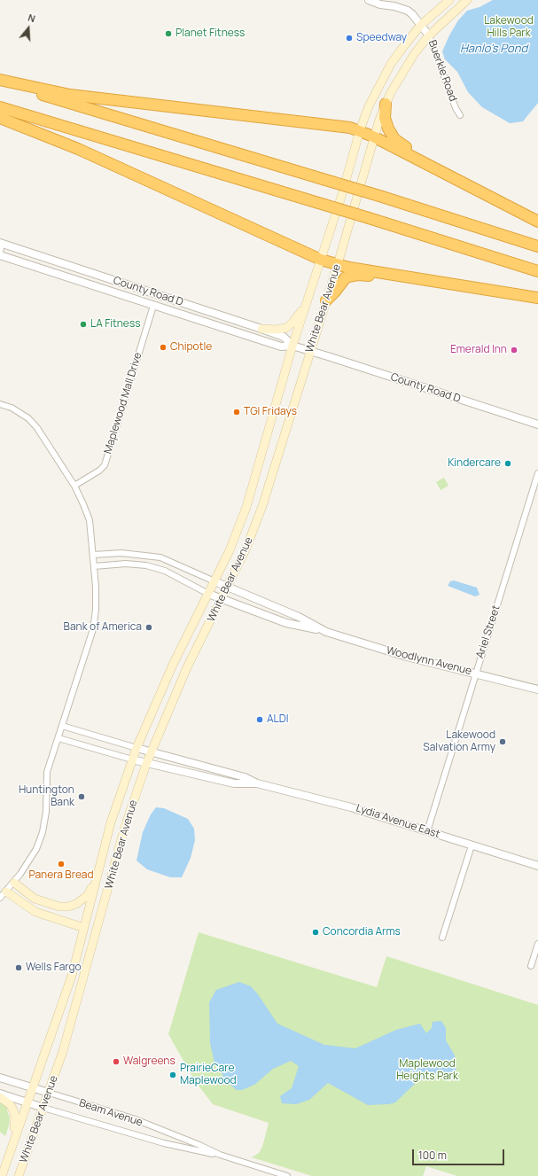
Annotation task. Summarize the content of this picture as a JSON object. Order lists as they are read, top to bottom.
{
  "streets": {
    "main road": ["White Bear Avenue"],
    "street": [
      "Buerkle Road",
      "County Road D",
      "Maplewood Mall Drive",
      "Ariel Street",
      "Woodlynn Avenue",
      "Lydia Avenue East",
      "Beam Avenue"
    ]
  },
  "crossings": [
    ["Buerkle Road", "White Bear Avenue"],
    ["County Road D", "White Bear Avenue"],
    ["County Road D", "Maplewood Mall Drive"],
    ["White Bear Avenue", "Woodlynn Avenue"],
    ["White Bear Avenue", "Lydia Avenue East"],
    ["White Bear Avenue", "Beam Avenue"],
    ["Ariel Street", "Woodlynn Avenue"],
    ["Ariel Street", "Lydia Avenue East"]
  ],
  "water": ["Hanlo's Pond"],
  "parks": ["Lakewood Hills Park", "Maplewood Heights Park"],
  "places": [
    "Planet Fitness",
    "Speedway",
    "LA Fitness",
    "Chipotle",
    "Emerald Inn",
    "TGI Fridays",
    "Kindercare",
    "Bank of America",
    "ALDI",
    "Lakewood Salvation Army",
    "Huntington Bank",
    "Panera Bread",
    "Concordia Arms",
    "Wells Fargo",
    "Walgreens",
    "PrairieCare Maplewood"
  ],
  "scale_bar": "100 m",
  "north": "top"
}
